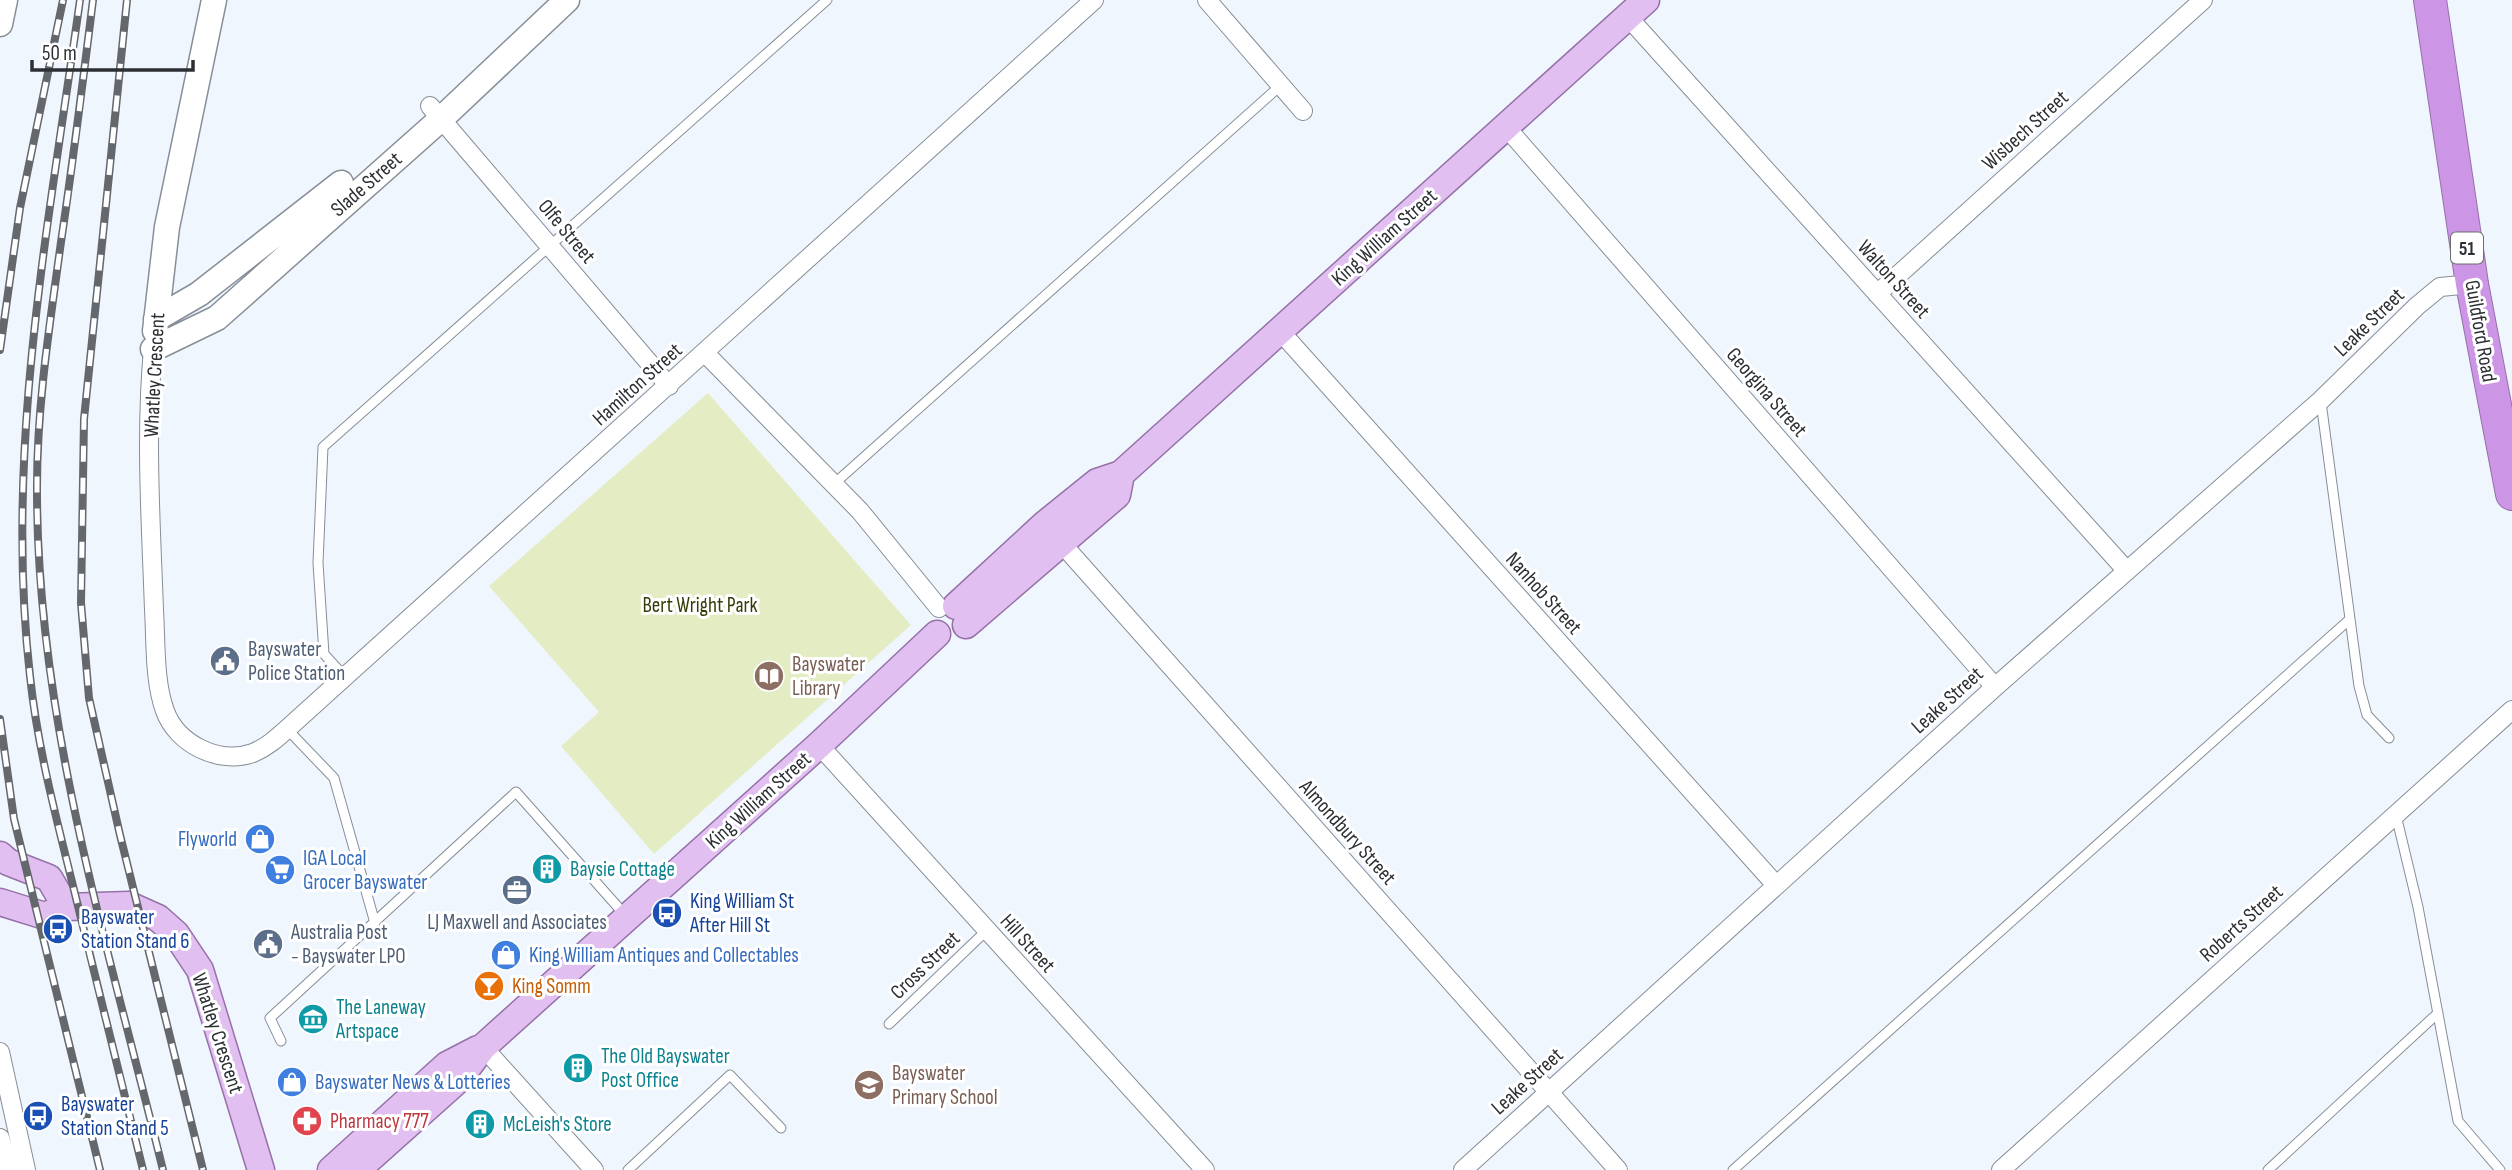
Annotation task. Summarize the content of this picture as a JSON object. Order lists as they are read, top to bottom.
{
  "streets": {
    "highway": ["51", "Guildford Road"],
    "main road": ["King William Street", "Whatley Crescent"],
    "street": [
      "Wisbech Street",
      "Slade Street",
      "Olfe Street",
      "Walton Street",
      "Leake Street",
      "Hamilton Street",
      "Georgina Street",
      "Nanhob Street",
      "Almondbury Street",
      "Roberts Street",
      "Hill Street"
    ],
    "lane": ["Cross Street"]
  },
  "crossings": [
    ["Wisbech Street", "Walton Street"],
    ["Slade Street", "Olfe Street"],
    ["Slade Street", "Whatley Crescent"],
    ["Olfe Street", "Hamilton Street"],
    ["King William Street", "Walton Street"],
    ["King William Street", "Georgina Street"],
    ["King William Street", "Nanhob Street"],
    ["King William Street", "Almondbury Street"],
    ["King William Street", "Hill Street"],
    ["Walton Street", "Leake Street"],
    ["Leake Street", "Guildford Road"],
    ["Leake Street", "Georgina Street"],
    ["Leake Street", "Nanhob Street"],
    ["Leake Street", "Almondbury Street"],
    ["Whatley Crescent", "Hamilton Street"],
    ["Hill Street", "Cross Street"]
  ],
  "parks": ["Bert Wright Park"],
  "places": {
    "public building": ["Bayswater Police Station", "Australia Post - Bayswater LPO"],
    "library": ["Bayswater Library"],
    "shop": ["Flyworld", "King William Antiques and Collectables", "Bayswater News & Lotteries"],
    "building": ["Baysie Cottage", "The Old Bayswater Post Office", "McLeish's Store"],
    "supermarket": ["IGA Local Grocer Bayswater"],
    "office": ["LJ Maxwell and Associates"],
    "bus stop": ["King William St After Hill St", "Bayswater Station Stand 6", "Bayswater Station Stand 5"],
    "bar": ["King Somm"],
    "museum": ["The Laneway Artspace"],
    "school or university": ["Bayswater Primary School"],
    "pharmacy": ["Pharmacy 777"]
  },
  "scale_bar": "50 m"
}
